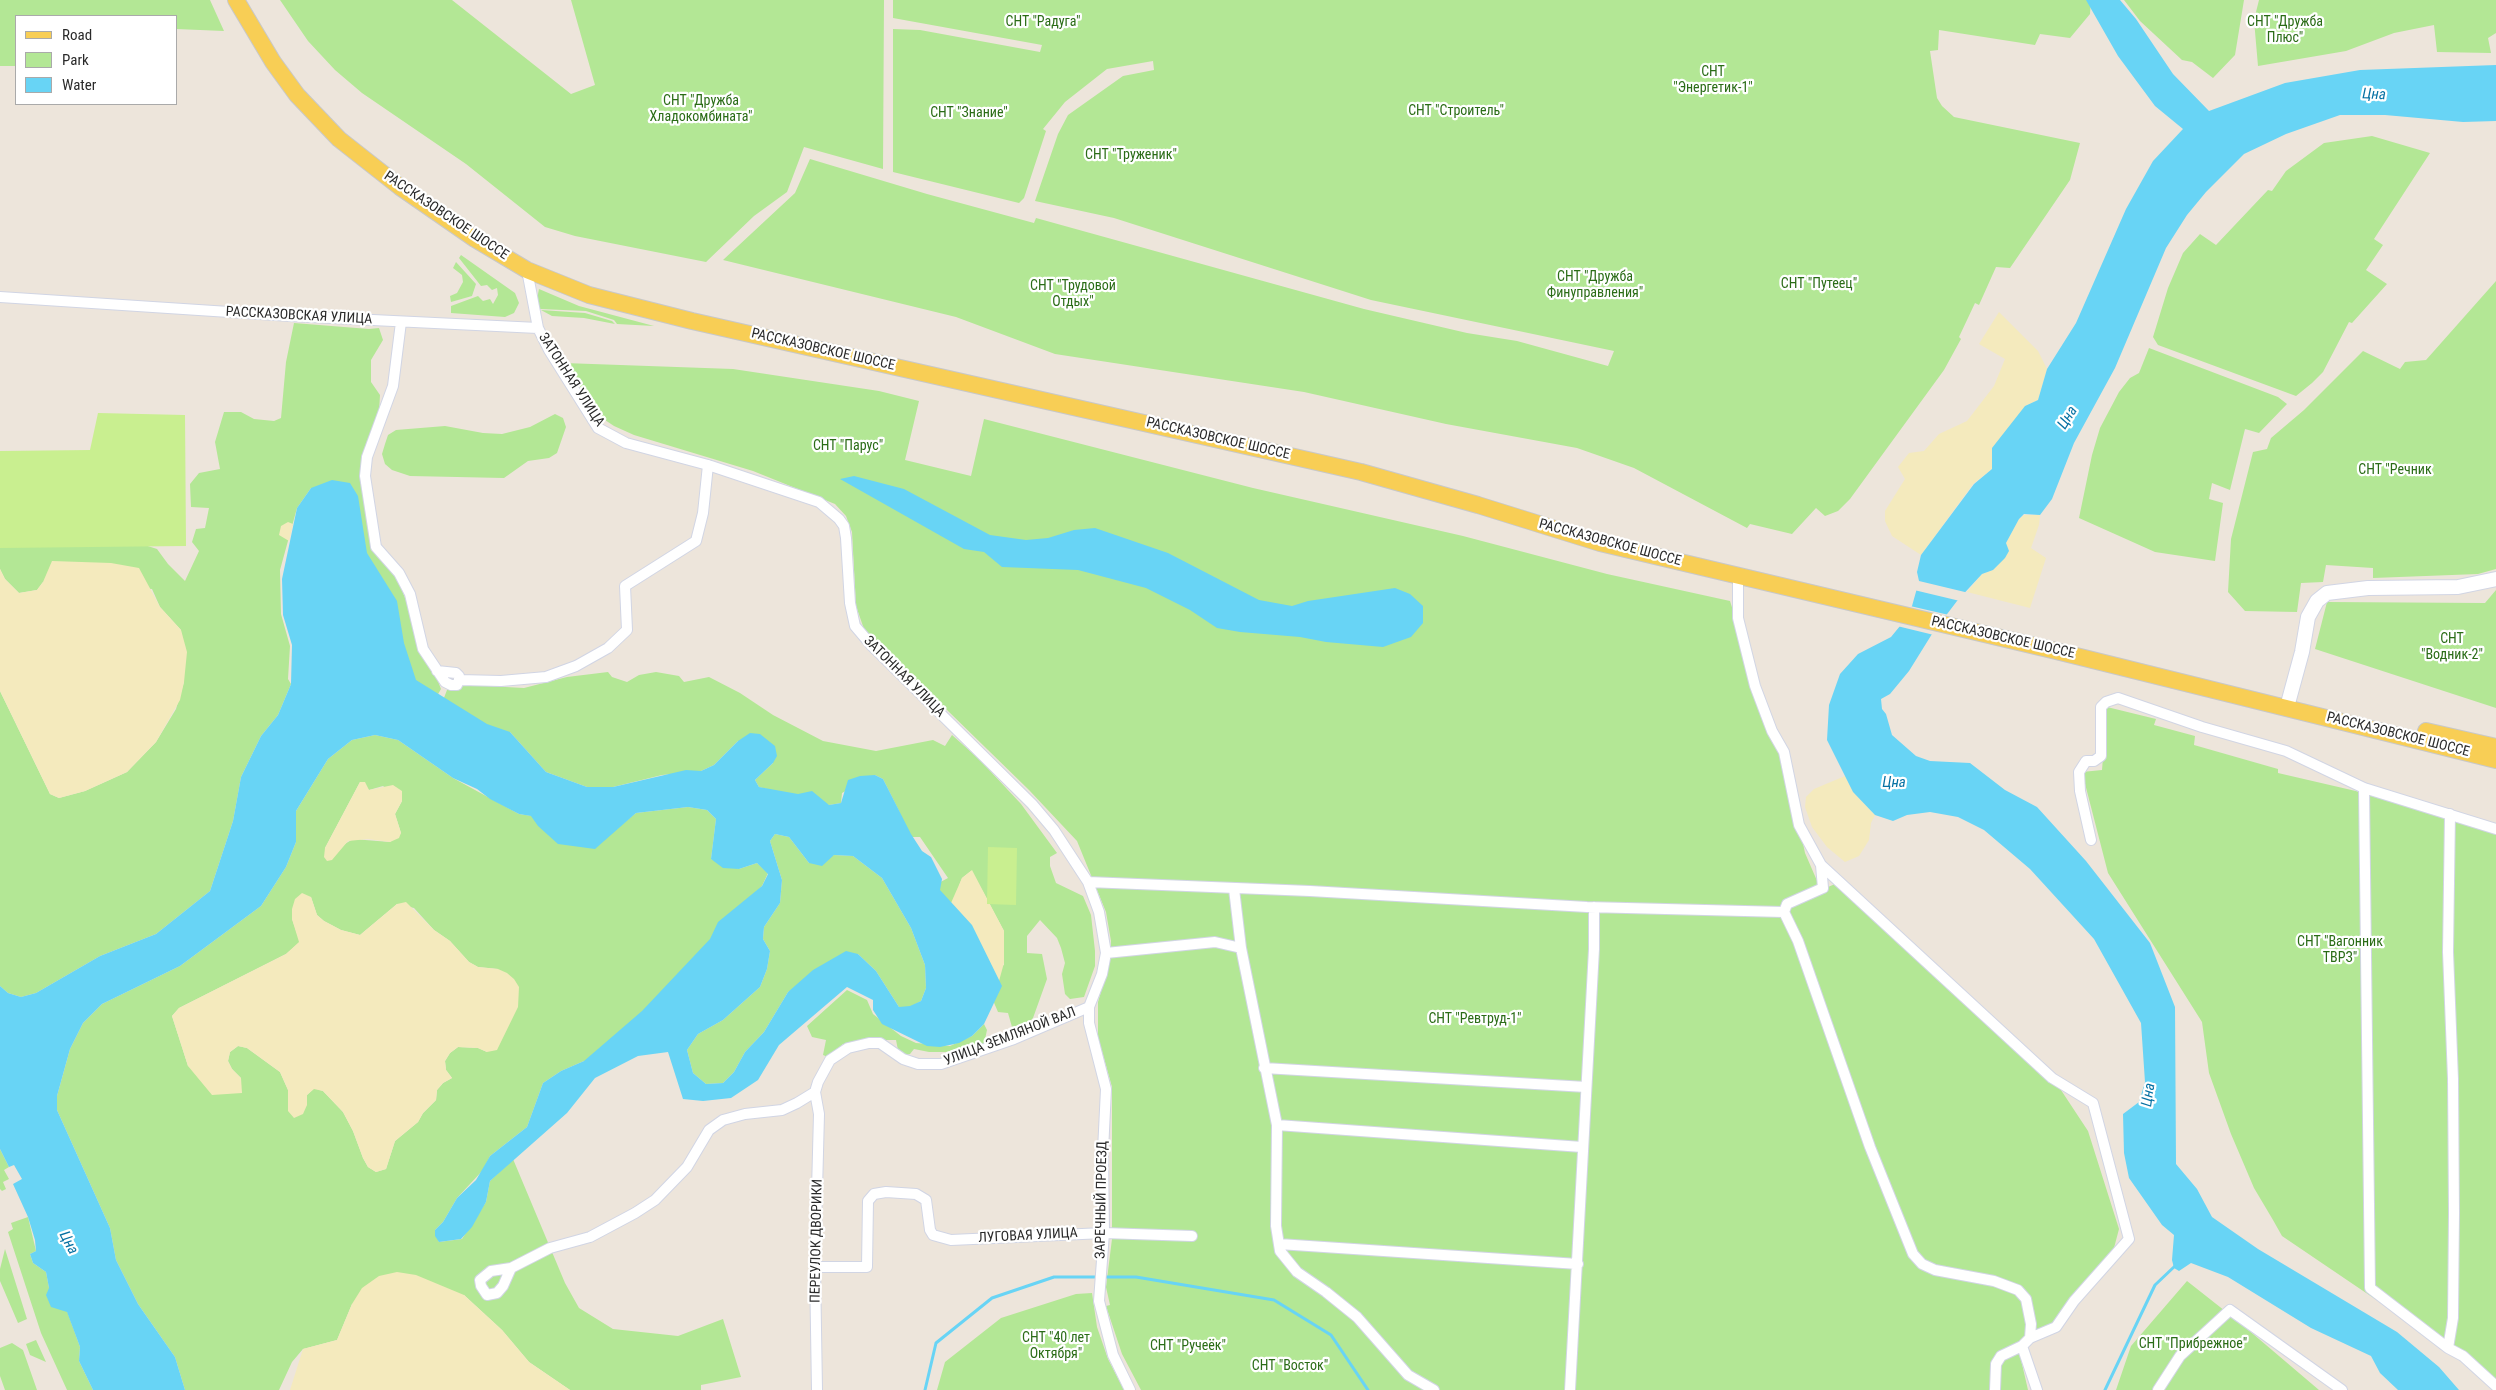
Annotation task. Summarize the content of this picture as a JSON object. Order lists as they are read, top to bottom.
{
  "streets": {
    "main road": ["РАССКАЗОВСКОЕ ШОССЕ"],
    "street": [
      "РАССКАЗОВСКАЯ УЛИЦА",
      "ЗАТОННАЯ УЛИЦА",
      "УЛИЦА ЗЕМЛЯНОЙ ВАЛ",
      "ЗАРЕЧНЫЙ ПРОЕЗД",
      "ЛУГОВАЯ УЛИЦА",
      "ПЕРЕУЛОК ДВОРИКИ"
    ]
  },
  "crossings": [
    ["РАССКАЗОВСКАЯ УЛИЦА", "ЗАТОННАЯ УЛИЦА"],
    ["ЗАТОННАЯ УЛИЦА", "УЛИЦА ЗЕМЛЯНОЙ ВАЛ"],
    ["ЗАТОННАЯ УЛИЦА", "ЗАРЕЧНЫЙ ПРОЕЗД"],
    ["УЛИЦА ЗЕМЛЯНОЙ ВАЛ", "ЗАРЕЧНЫЙ ПРОЕЗД"],
    ["УЛИЦА ЗЕМЛЯНОЙ ВАЛ", "ПЕРЕУЛОК ДВОРИКИ"],
    ["ЗАРЕЧНЫЙ ПРОЕЗД", "ЛУГОВАЯ УЛИЦА"],
    ["ЛУГОВАЯ УЛИЦА", "ПЕРЕУЛОК ДВОРИКИ"]
  ],
  "water": ["Цна"],
  "parks": [
    "СНТ \"Радуга\"",
    "СНТ \"Дружба Плюс\"",
    "СНТ \"Энергетик-1\"",
    "СНТ \"Дружба Хладокомбината\"",
    "СНТ \"Строитель\"",
    "СНТ \"Знание\"",
    "СНТ \"Труженик\"",
    "СНТ \"Дружба Финуправления\"",
    "СНТ \"Путеец\"",
    "СНТ \"Трудовой Отдых\"",
    "СНТ \"Парус\"",
    "СНТ \"Речник",
    "СНТ \"Водник-2\"",
    "СНТ \"Вагонник ТВРЗ\"",
    "СНТ \"Ревтруд-1\"",
    "СНТ \"40 лет Октября\"",
    "СНТ \"Прибрежное\"",
    "СНТ \"Ручеёк\"",
    "СНТ \"Восток\""
  ],
  "legend": ["Road", "Park", "Water"]
}
